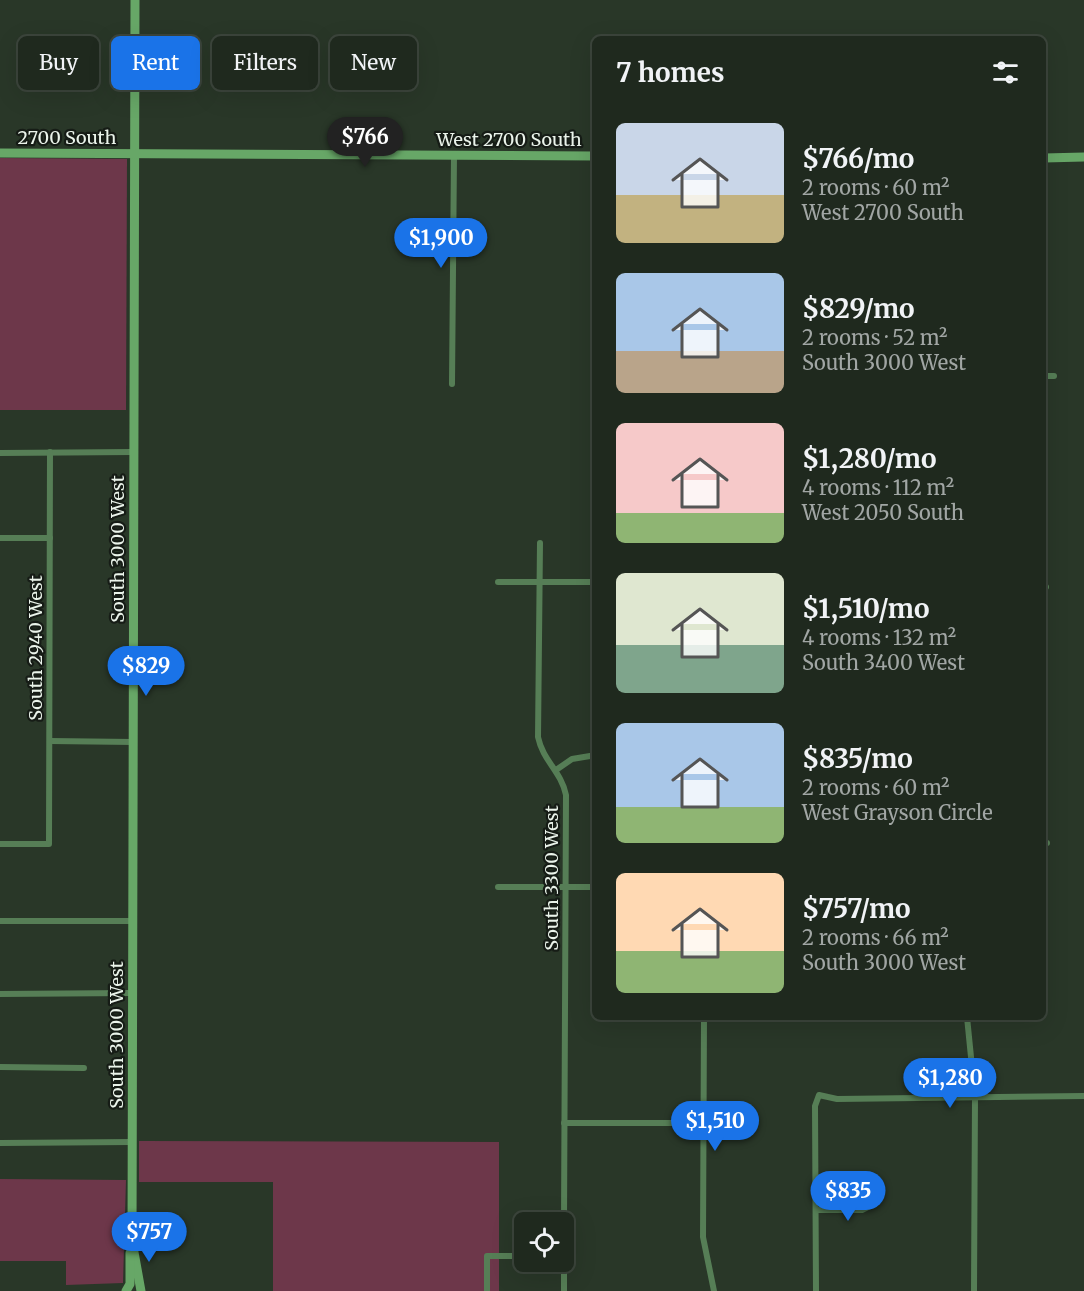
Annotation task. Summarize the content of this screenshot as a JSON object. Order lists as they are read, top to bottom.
{
  "streets": {
    "street": [
      "2700 South",
      "West 2700 South",
      "South 3000 West",
      "South 2940 West",
      "South 3300 West"
    ]
  },
  "crossings": [
    ["2700 South", "West 2700 South"],
    ["2700 South", "South 3000 West"],
    ["West 2700 South", "South 3000 West"]
  ],
  "page": {
    "chip": [
      "Buy",
      "Rent",
      "Filters",
      "New"
    ],
    "heading": "7 homes",
    "list": [
      {
        "name": "$766/mo",
        "note": "2 rooms · 60 m² · West 2700 South"
      },
      {
        "name": "$829/mo",
        "note": "2 rooms · 52 m² · South 3000 West"
      },
      {
        "name": "$1,280/mo",
        "note": "4 rooms · 112 m² · West 2050 South"
      },
      {
        "name": "$1,510/mo",
        "note": "4 rooms · 132 m² · South 3400 West"
      },
      {
        "name": "$835/mo",
        "note": "2 rooms · 60 m² · West Grayson Circle"
      },
      {
        "name": "$757/mo",
        "note": "2 rooms · 66 m² · South 3000 West"
      }
    ],
    "price": [
      "$766",
      "$1,900",
      "$829",
      "$1,280",
      "$1,510",
      "$835",
      "$757"
    ]
  }
}
